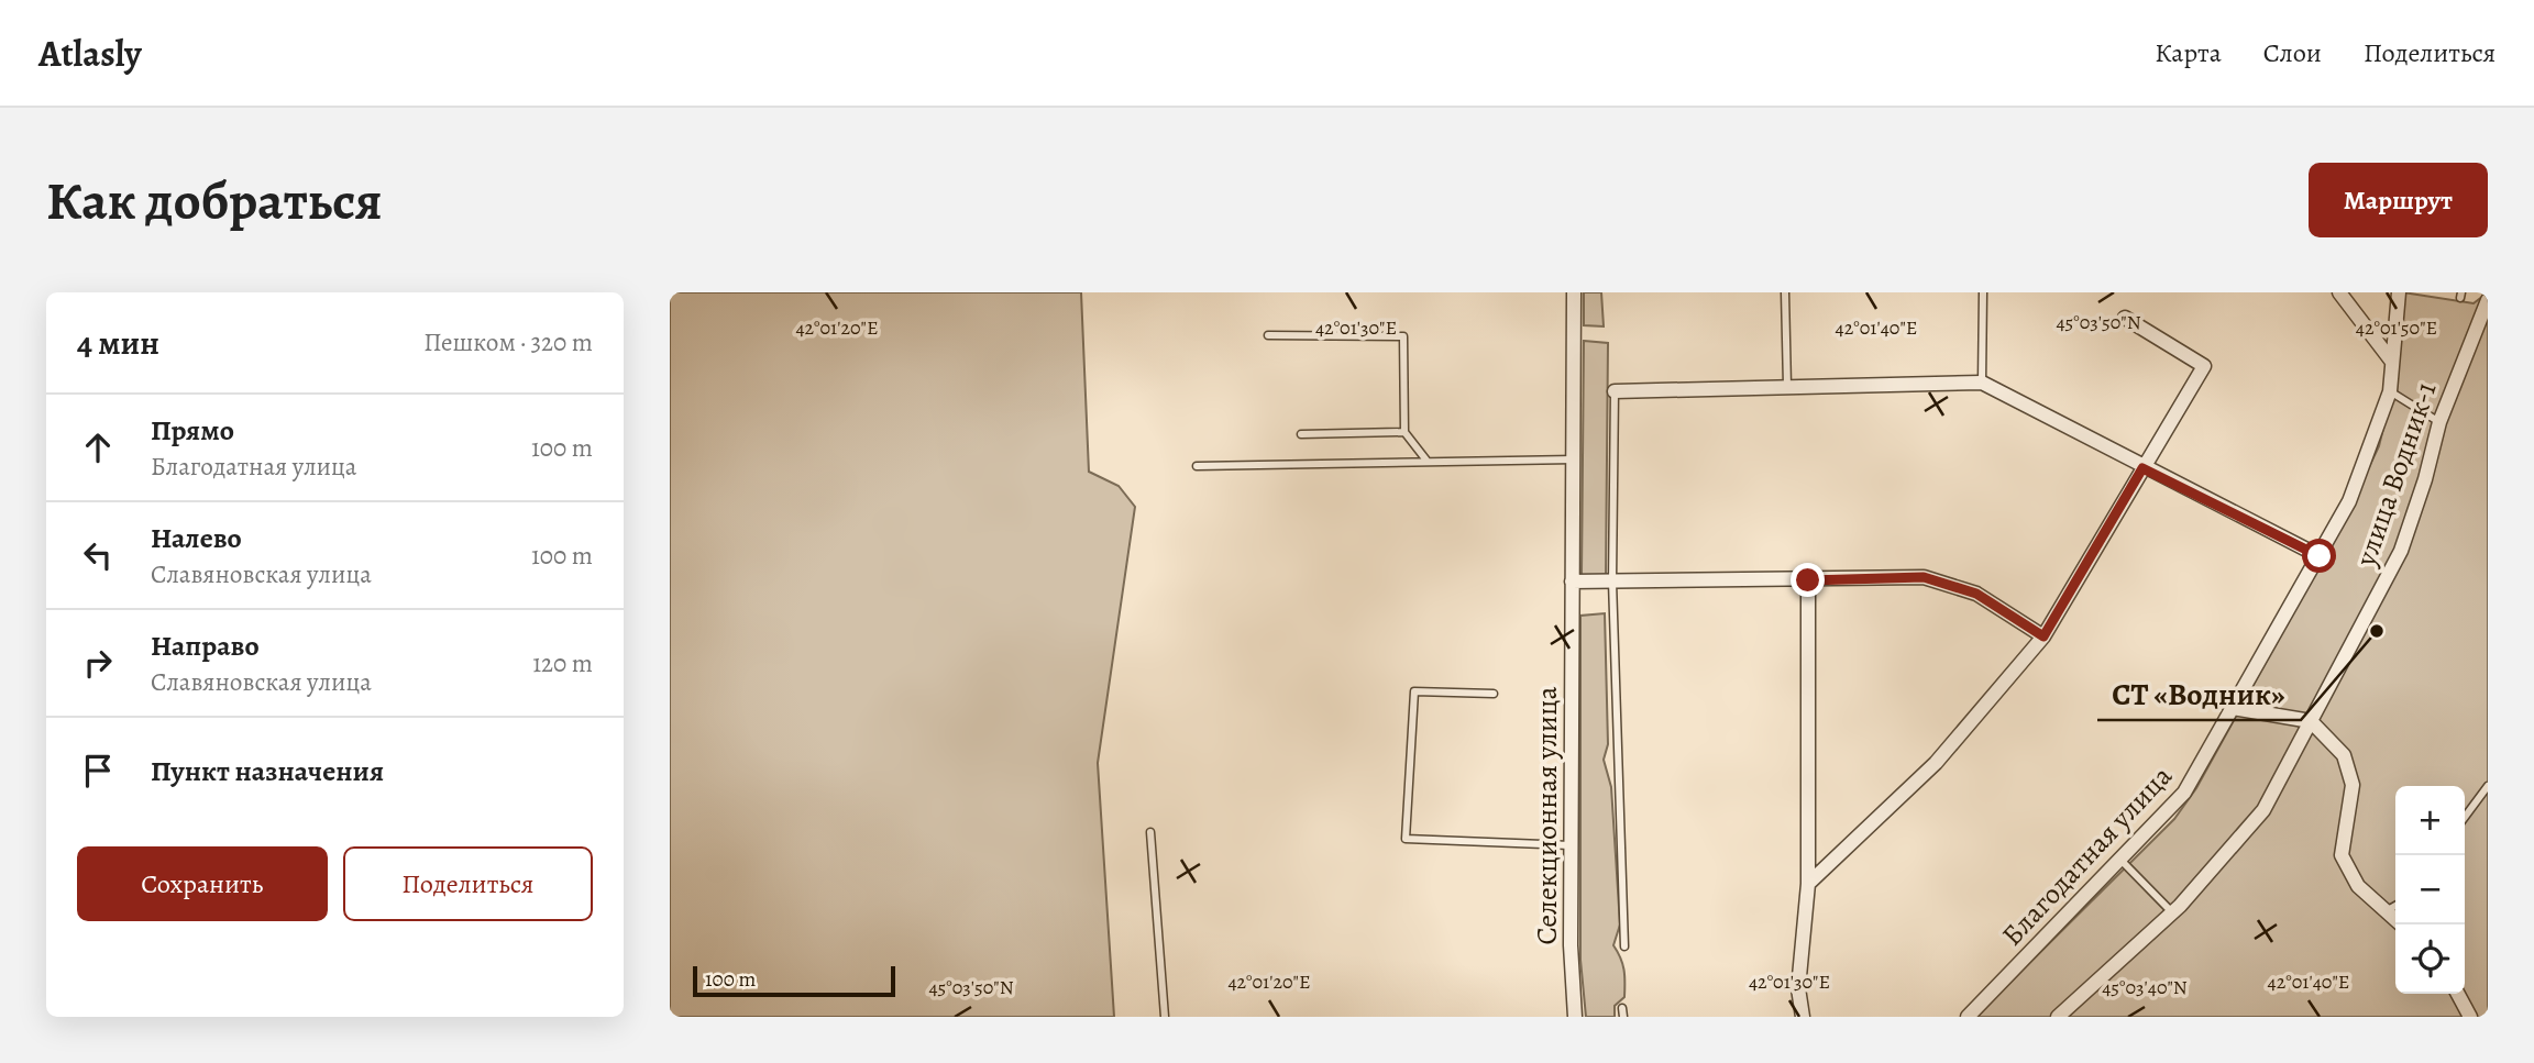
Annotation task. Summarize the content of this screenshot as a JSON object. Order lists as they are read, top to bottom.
{
  "streets": {
    "street": ["улица Водник-1", "Селекционная улица", "Благодатная улица"]
  },
  "places": ["СТ «Водник»"],
  "scale_bar": "100 m",
  "page": {
    "header": "Atlasly",
    "nav": ["Карта", "Слои", "Поделиться"],
    "buttons": [
      "Маршрут",
      ["Сохранить", "Поделиться"]
    ],
    "title": "Как добраться",
    "heading": ["4 мин", "Пешком · 320 m"],
    "list": [
      ["Прямо", "Благодатная улица", "100 m"],
      ["Налево", "Славяновская улица", "100 m"],
      ["Направо", "Славяновская улица", "120 m"],
      "Пункт назначения"
    ],
    "map_buttons": ["+", "−"],
    "scale": "100 m"
  },
  "coordinates": [
    "45°03'50\"N",
    "42°01'30\"E",
    "42°01'40\"E",
    "42°01'50\"E",
    "42°01'20\"E",
    "45°03'40\"N"
  ]
}
